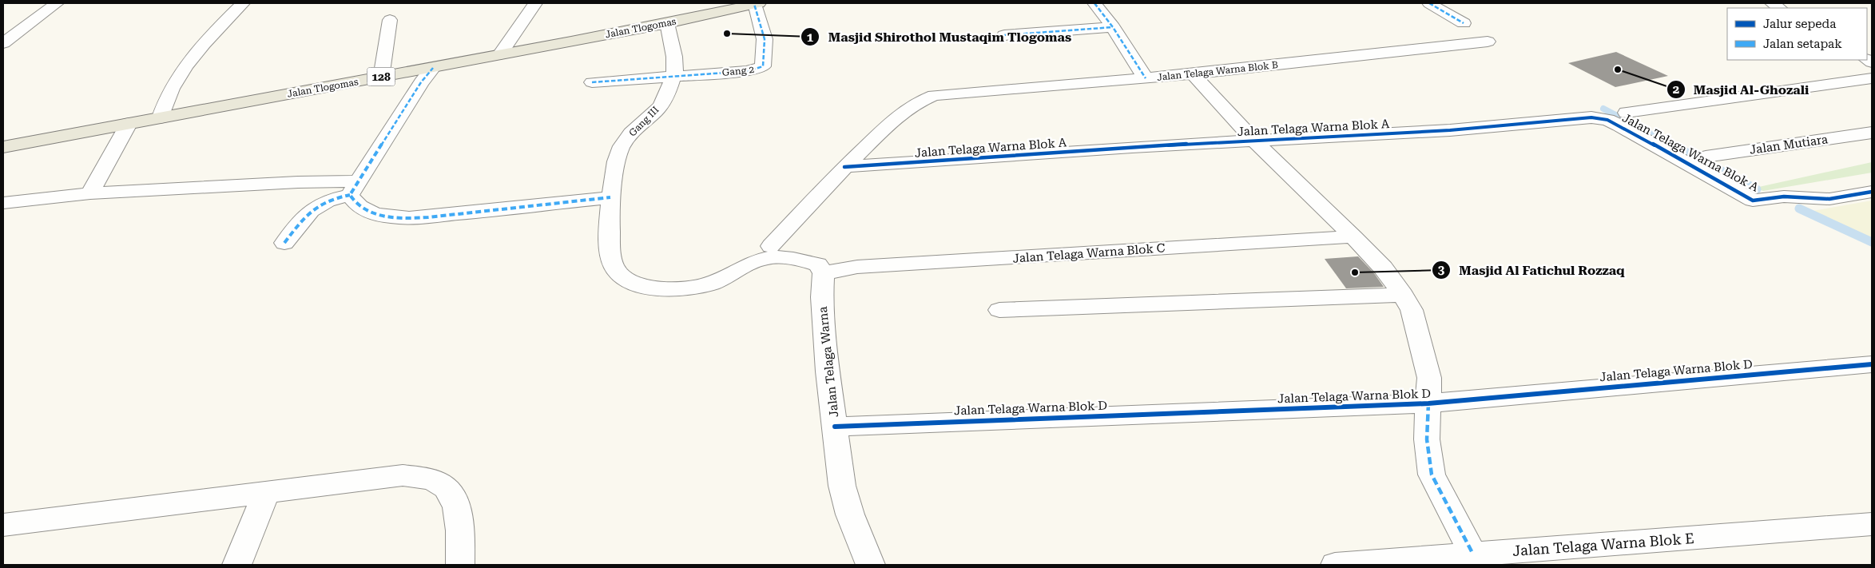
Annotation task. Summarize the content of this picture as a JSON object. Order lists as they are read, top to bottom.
{
  "streets": {
    "main road": ["Jalan Tlogomas", "128"],
    "street": [
      "Gang 2",
      "Jalan Telaga Warna Blok B",
      "Gang III",
      "Jalan Telaga Warna Blok A",
      "Jalan Mutiara",
      "Jalan Telaga Warna Blok C",
      "Jalan Telaga Warna",
      "Jalan Telaga Warna Blok D",
      "Jalan Telaga Warna Blok E"
    ]
  },
  "crossings": [
    ["Jalan Tlogomas", "Gang 2"],
    ["Jalan Tlogomas", "Gang III"],
    ["Gang 2", "Gang III"],
    ["Jalan Telaga Warna Blok B", "Jalan Telaga Warna Blok A"],
    ["Jalan Telaga Warna Blok C", "Jalan Telaga Warna"],
    ["Jalan Telaga Warna", "Jalan Telaga Warna Blok D"]
  ],
  "places": ["Masjid Shirothol Mustaqim Tlogomas", "Masjid Al-Ghozali", "Masjid Al Fatichul Rozzaq"],
  "legend": ["Jalur sepeda", "Jalan setapak"]
}
